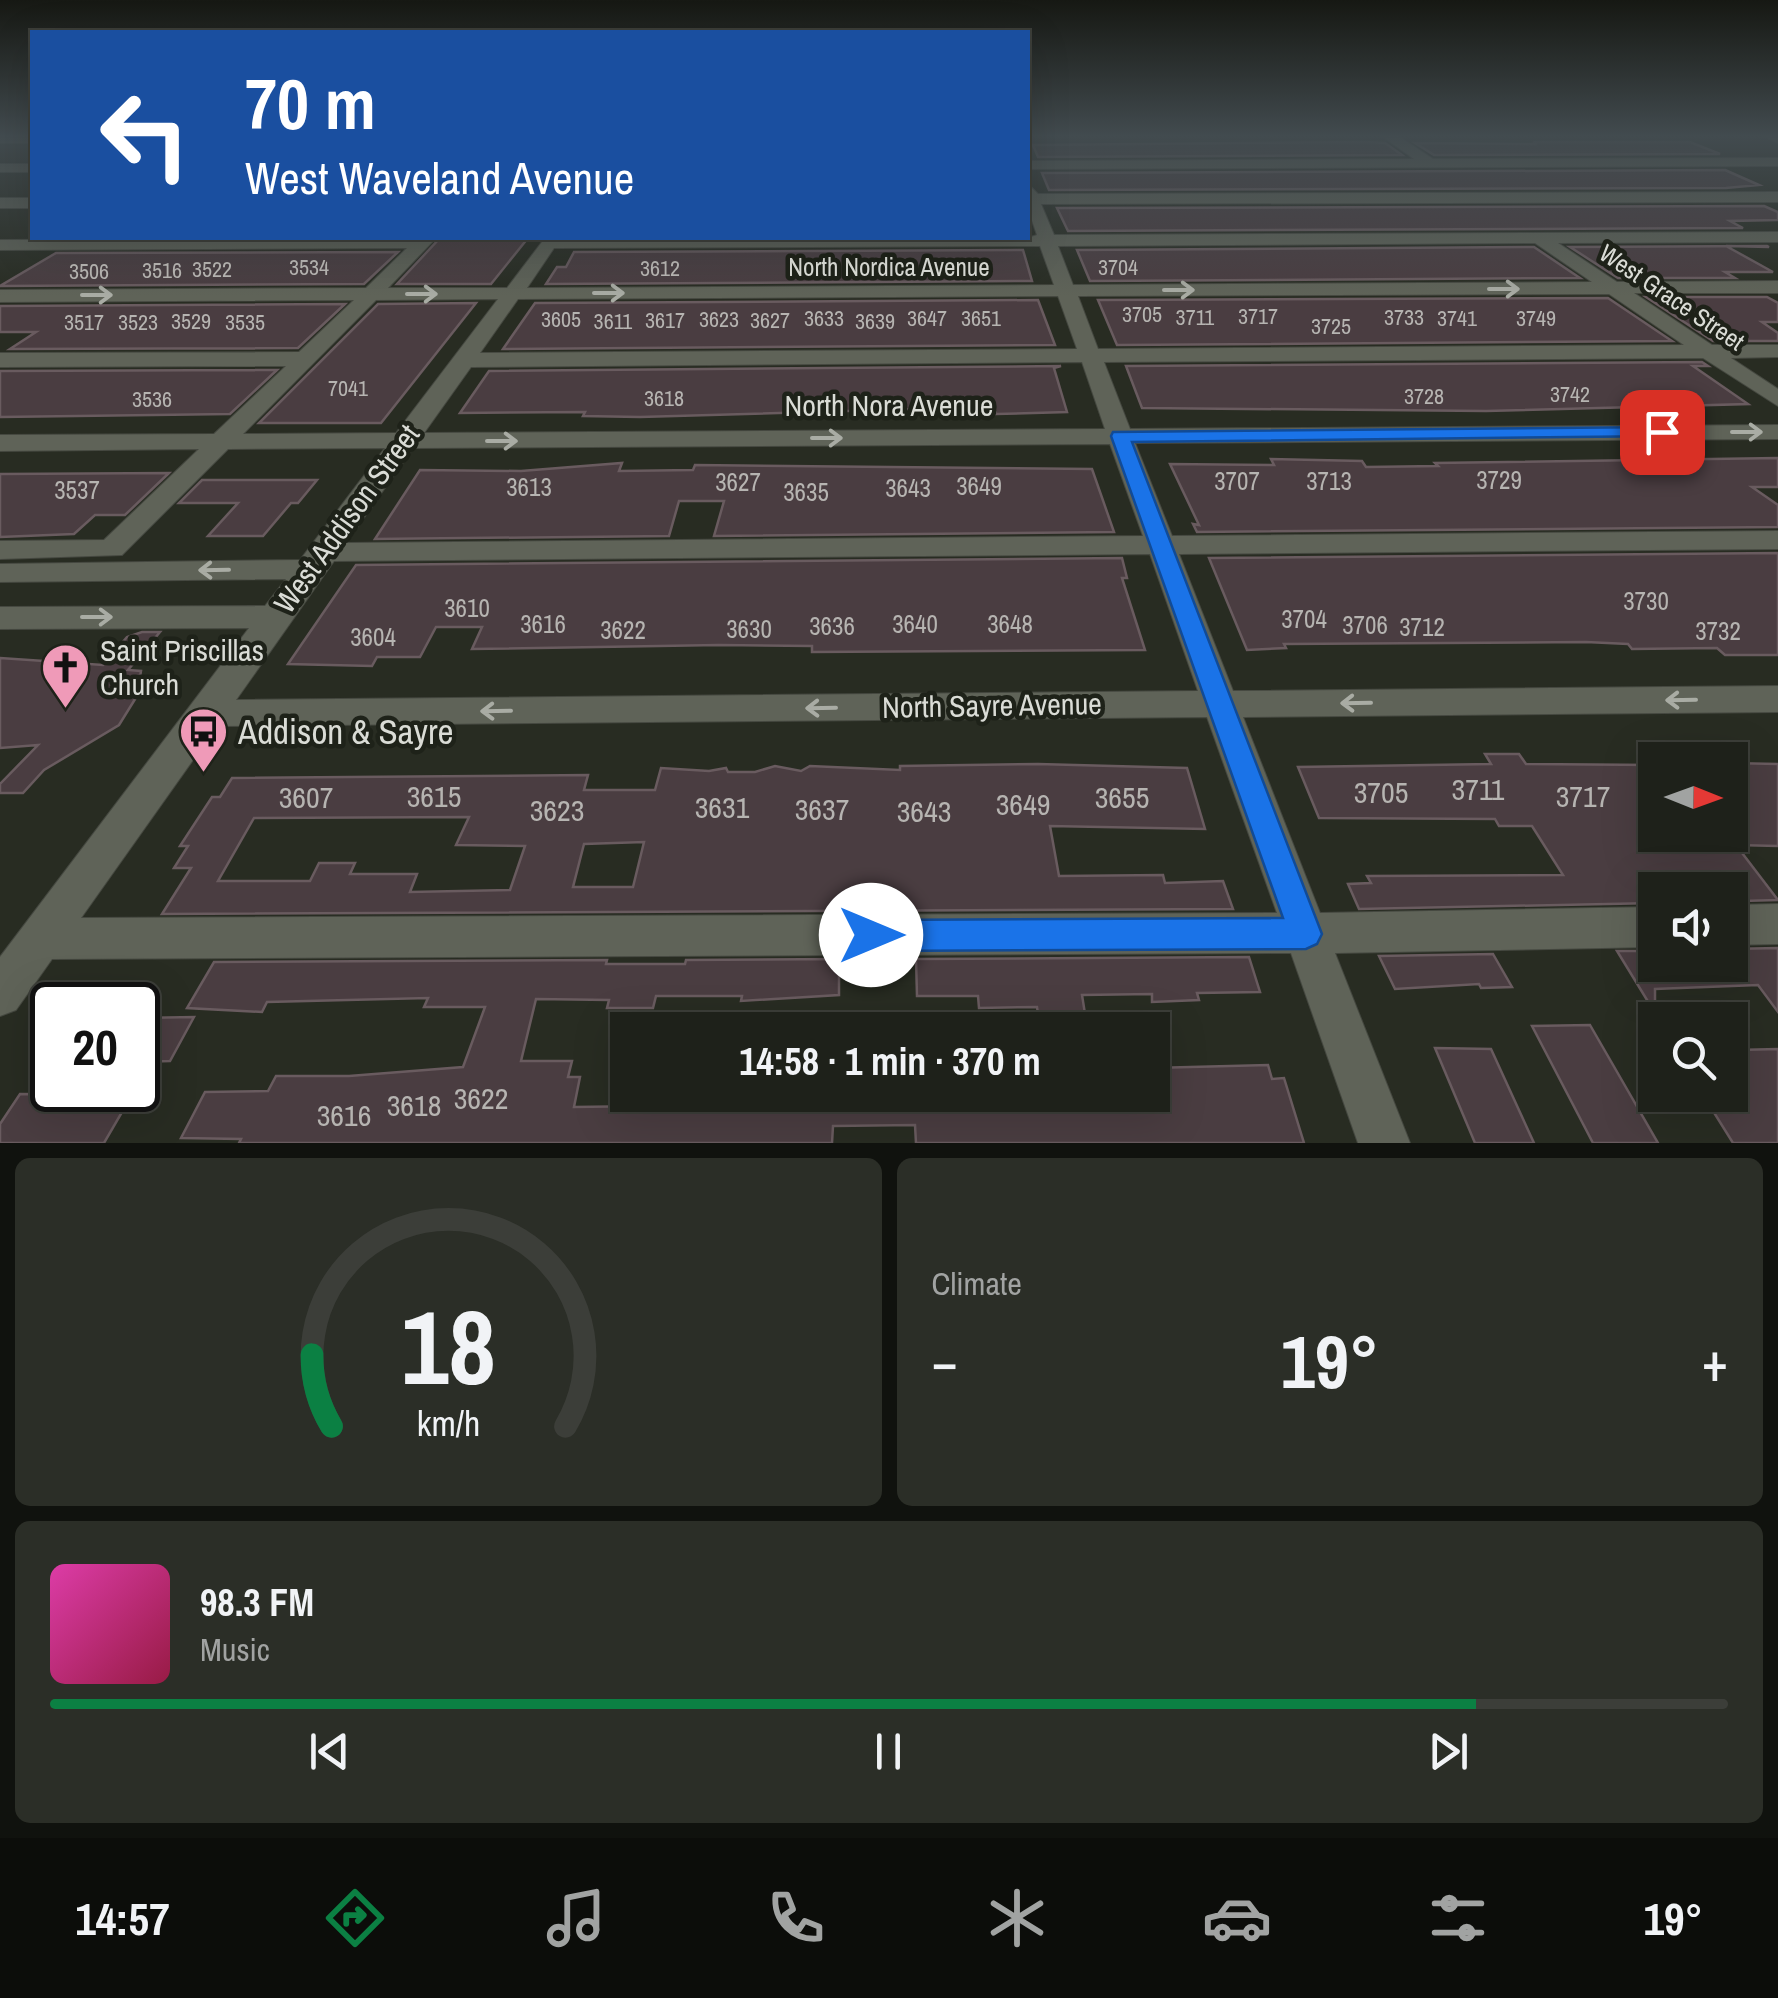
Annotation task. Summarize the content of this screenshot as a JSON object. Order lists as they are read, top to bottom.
{
  "streets": {
    "street": [
      "North Nordica Avenue",
      "West Grace Street",
      "North Nora Avenue",
      "West Addison Street",
      "North Sayre Avenue"
    ]
  },
  "crossings": [
    ["North Nordica Avenue", "West Grace Street"],
    ["North Nordica Avenue", "West Addison Street"],
    ["North Nora Avenue", "West Addison Street"],
    ["West Addison Street", "North Sayre Avenue"]
  ],
  "places": {
    "church": ["Saint Priscillas Church"],
    "bus stop": ["Addison & Sayre"]
  },
  "house_numbers": [
    "3534",
    "3704",
    "3612",
    "3522",
    "3516",
    "3506",
    "3705",
    "3717",
    "3711",
    "3733",
    "3633",
    "3647",
    "3651",
    "3741",
    "3749",
    "3605",
    "3623",
    "3617",
    "3627",
    "3529",
    "3611",
    "3639",
    "3517",
    "3523",
    "3535",
    "3725",
    "7041",
    "3742",
    "3728",
    "3618",
    "3536",
    "3729",
    "3707",
    "3713",
    "3627",
    "3649",
    "3613",
    "3643",
    "3537",
    "3635",
    "3730",
    "3610",
    "3704",
    "3616",
    "3640",
    "3648",
    "3706",
    "3636",
    "3712",
    "3630",
    "3622",
    "3732",
    "3604",
    "3711",
    "3705",
    "3615",
    "3717",
    "3607",
    "3655",
    "3649",
    "3631",
    "3637",
    "3623",
    "3643",
    "3622",
    "3618",
    "3616"
  ],
  "north": "right",
  "page": {
    "turn": ["70 m", "West Waveland Avenue"],
    "limit": "20",
    "trip": "14:58 · 1 min · 370 m",
    "tile": "Climate",
    "heat": ["−", "19°", "+"],
    "song": ["98.3 FM", "Music"],
    "tabs": ["14:57", "19°"],
    "gauge": ["18", "km/h"]
  }
}
